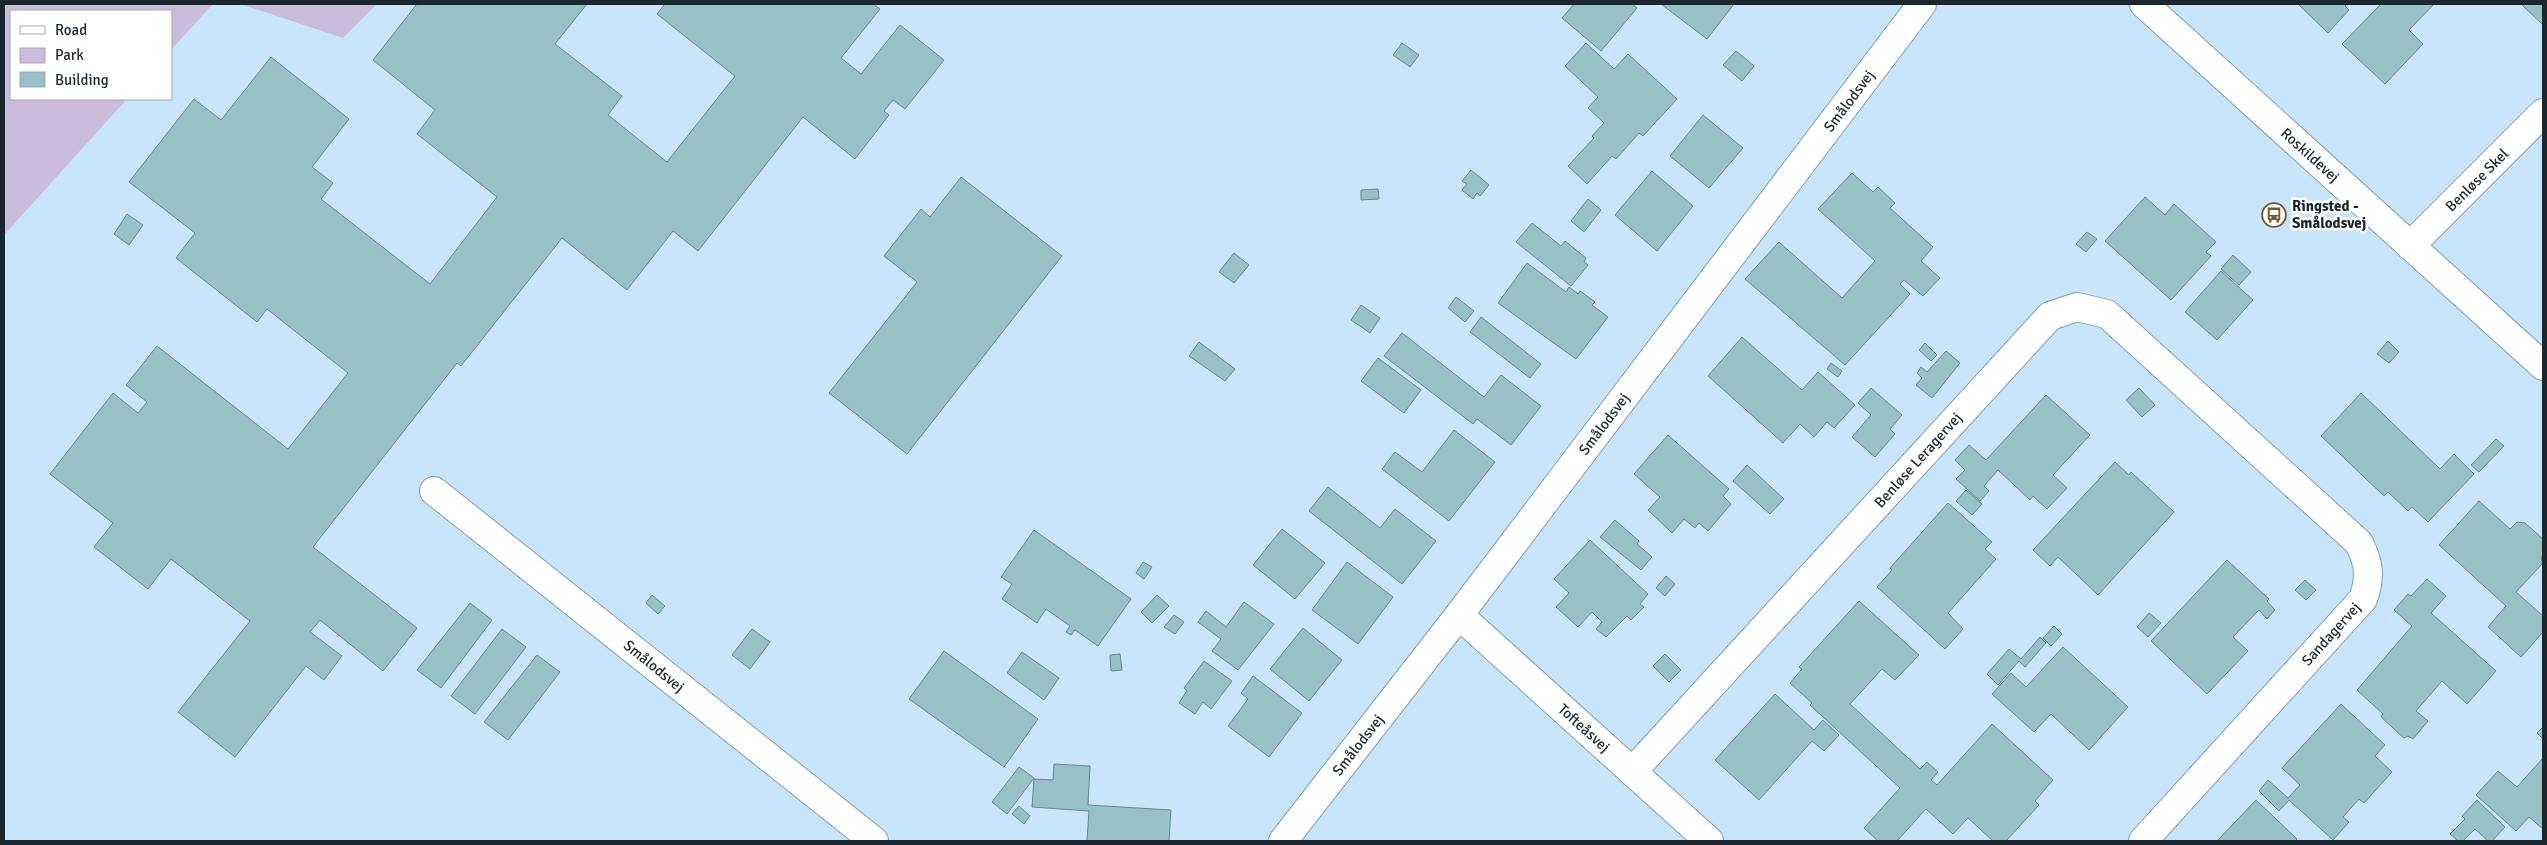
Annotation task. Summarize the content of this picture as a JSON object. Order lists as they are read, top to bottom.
{
  "streets": {
    "street": [
      "Smålodsvej",
      "Roskildevej",
      "Benløse Skel",
      "Benløse Leragervej",
      "Sandagervej",
      "Tofteåsvej"
    ]
  },
  "crossings": [
    ["Smålodsvej", "Tofteåsvej"],
    ["Roskildevej", "Benløse Skel"],
    ["Benløse Leragervej", "Sandagervej"],
    ["Benløse Leragervej", "Tofteåsvej"]
  ],
  "places": {
    "bus stop": ["Ringsted - Smålodsvej"]
  },
  "legend": ["Road", "Park", "Building"]
}
